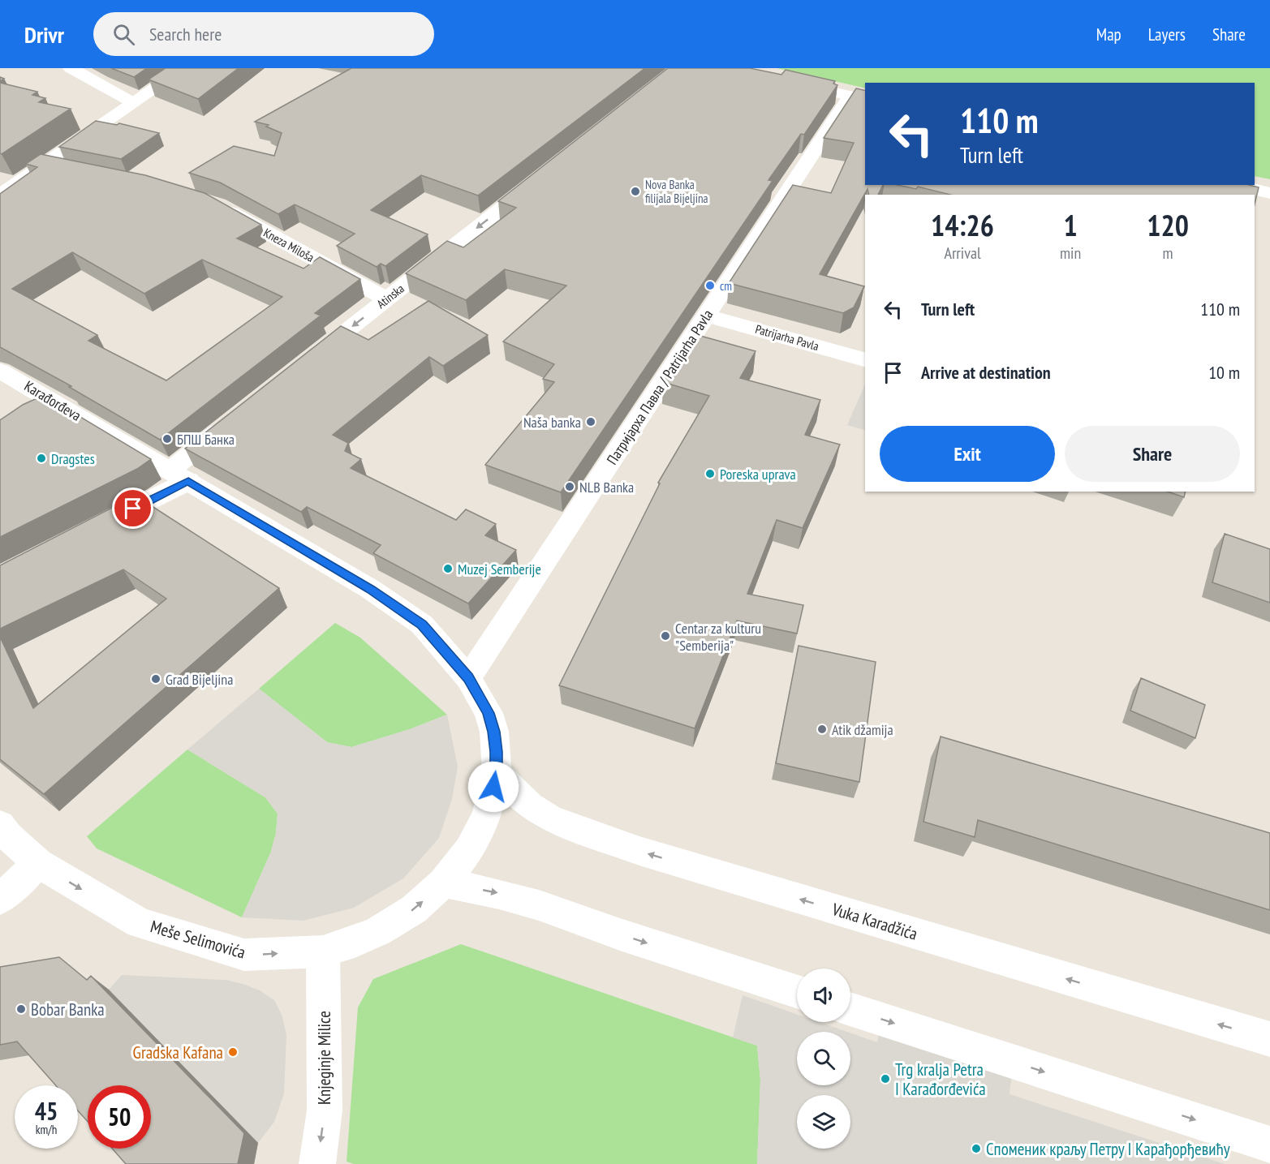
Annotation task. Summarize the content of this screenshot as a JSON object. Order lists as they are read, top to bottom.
{
  "streets": {
    "main road": [
      "Kneza Miloša",
      "Atinska",
      "Patrijarha Pavla",
      "Karađorđeva",
      "Vuka Karadžića",
      "Meše Selimovića",
      "Knjeginje Milice"
    ],
    "street": ["Патријарха Павла / Patrijarha Pavla"]
  },
  "crossings": [
    ["Kneza Miloša", "Atinska"],
    ["Patrijarha Pavla", "Патријарха Павла / Patrijarha Pavla"],
    ["Патријарха Павла / Patrijarha Pavla", "Karađorđeva"],
    ["Karađorđeva", "Vuka Karadžića"],
    ["Karađorđeva", "Meše Selimovića"],
    ["Meše Selimovića", "Knjeginje Milice"]
  ],
  "one_way": ["Atinska", "Meše Selimovića", "Knjeginje Milice"],
  "places": [
    "Nova Banka filijala Bijeljina",
    "cm",
    "Naša banka",
    "БПШ Банка",
    "Dragstes",
    "Poreska uprava",
    "NLB Banka",
    "Muzej Semberije",
    "Centar za kulturu \"Semberija\"",
    "Grad Bijeljina",
    "Atik džamija",
    "Bobar Banka",
    "Gradska Kafana",
    "Trg kralja Petra I Karađorđevića",
    "Споменик краљу Петру I Карађорђевићу"
  ],
  "page": {
    "header": "Drivr",
    "search": "Search here",
    "nav": ["Map", "Layers", "Share"],
    "turn": ["110 m", "Turn left"],
    "eta": [
      "14:26",
      "Arrival",
      "1",
      "min",
      "120",
      "m"
    ],
    "list": [
      {
        "name": "Turn left",
        "value": "110 m"
      },
      {
        "name": "Arrive at destination",
        "value": "10 m"
      }
    ],
    "buttons": ["Exit", "Share"],
    "speed": "45 km/h",
    "limit": "50"
  }
}
